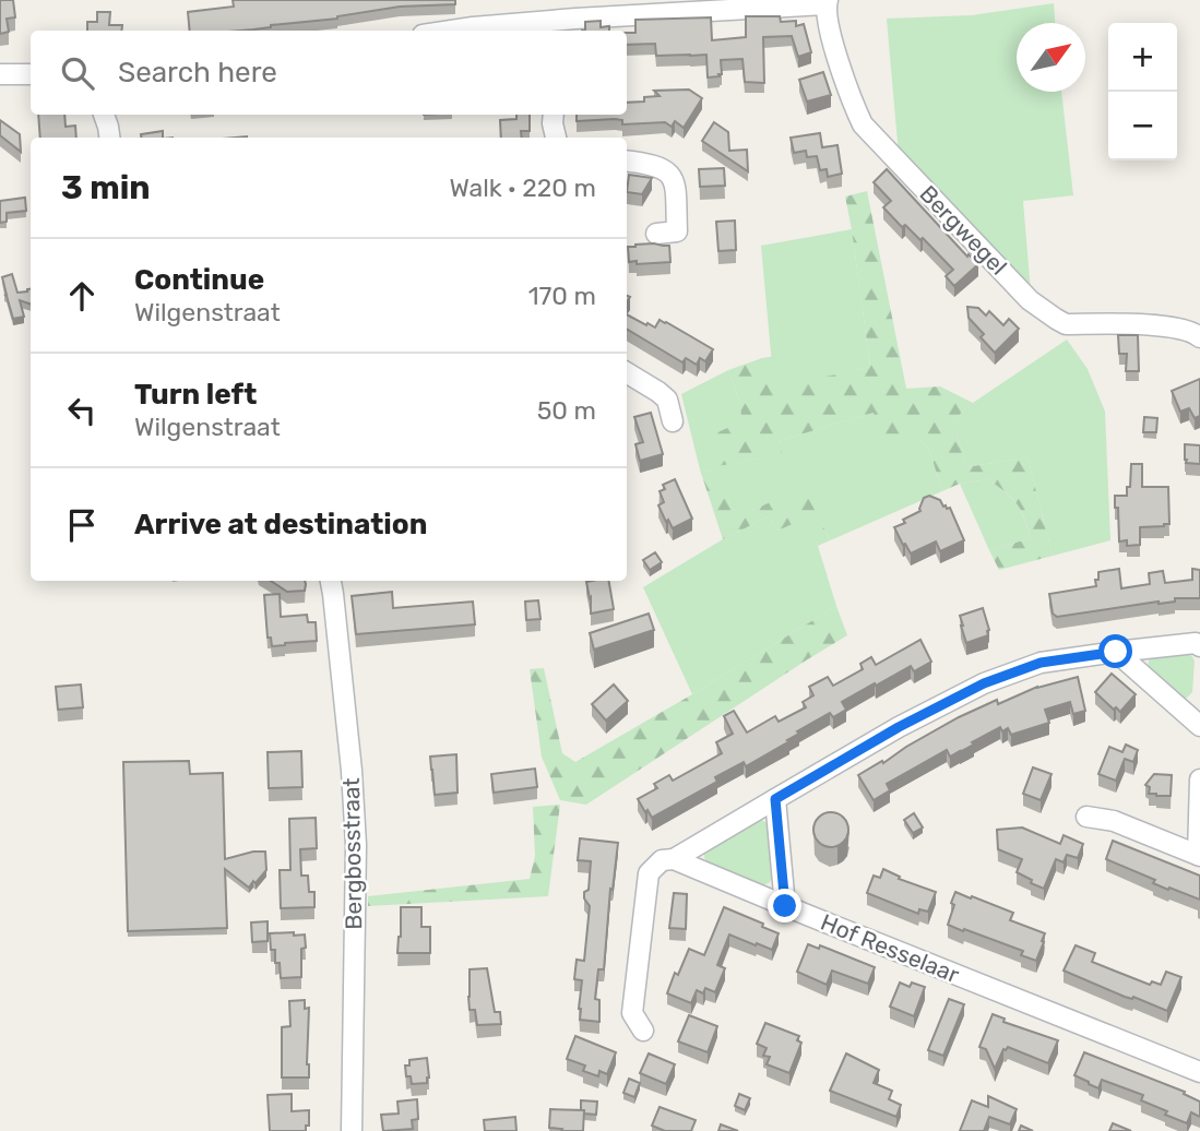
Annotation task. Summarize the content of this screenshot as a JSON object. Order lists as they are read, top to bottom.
{
  "streets": {
    "street": ["Bergwegel", "Bergbosstraat", "Hof Resselaar"]
  },
  "north": "top right",
  "page": {
    "map_buttons": ["+", "−"],
    "search": "Search here",
    "heading": ["3 min", "Walk · 220 m"],
    "list": [
      ["Continue", "Wilgenstraat", "170 m"],
      ["Turn left", "Wilgenstraat", "50 m"],
      "Arrive at destination"
    ]
  }
}
